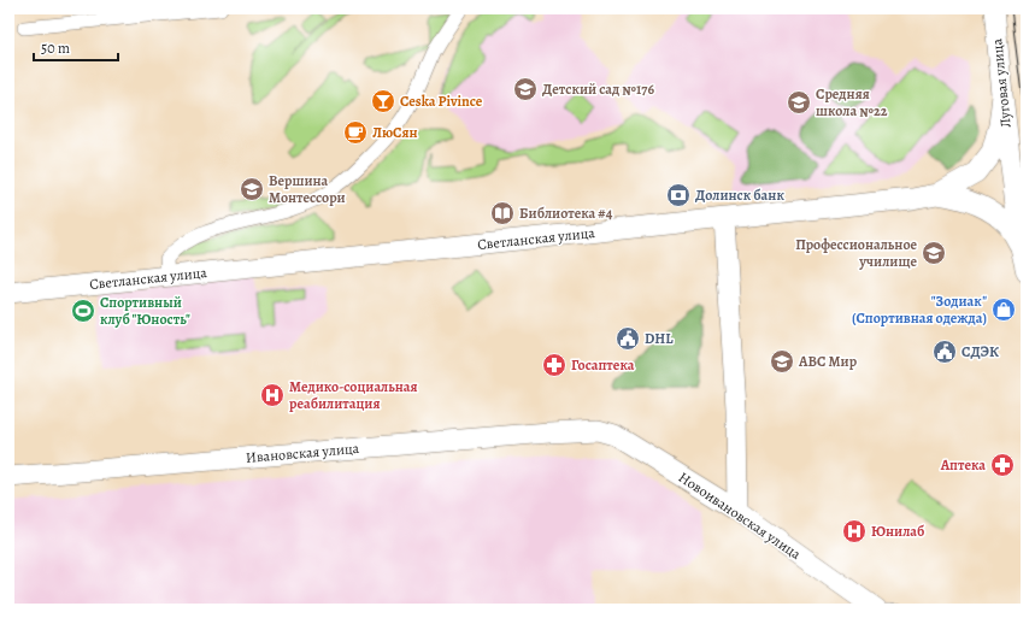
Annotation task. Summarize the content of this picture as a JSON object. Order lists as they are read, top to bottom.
{
  "streets": {
    "main road": [
      "Луговая улица",
      "Светланская улица",
      "Ивановская улица",
      "Новоивановская улица"
    ]
  },
  "crossings": [
    ["Луговая улица", "Светланская улица"],
    ["Ивановская улица", "Новоивановская улица"]
  ],
  "places": {
    "school or university": [
      "Детский сад №176",
      "Средняя школа №22",
      "Вершина Монтессори",
      "Профессиональное училище",
      "ABC Мир"
    ],
    "bar": ["Ceska Pivince"],
    "cafe": ["ЛюСян"],
    "bank": ["Долинск банк"],
    "library": ["Библиотека #4"],
    "shop": ["\"Зодиак\" (Спортивная одежда)"],
    "sports": ["Спортивный клуб \"Юность\""],
    "public building": ["DHL", "СДЭК"],
    "pharmacy": ["Госаптека", "Аптека"],
    "hospital": ["Медико-социальная реабилитация", "Юнилаб"]
  },
  "scale_bar": "50 m"
}
